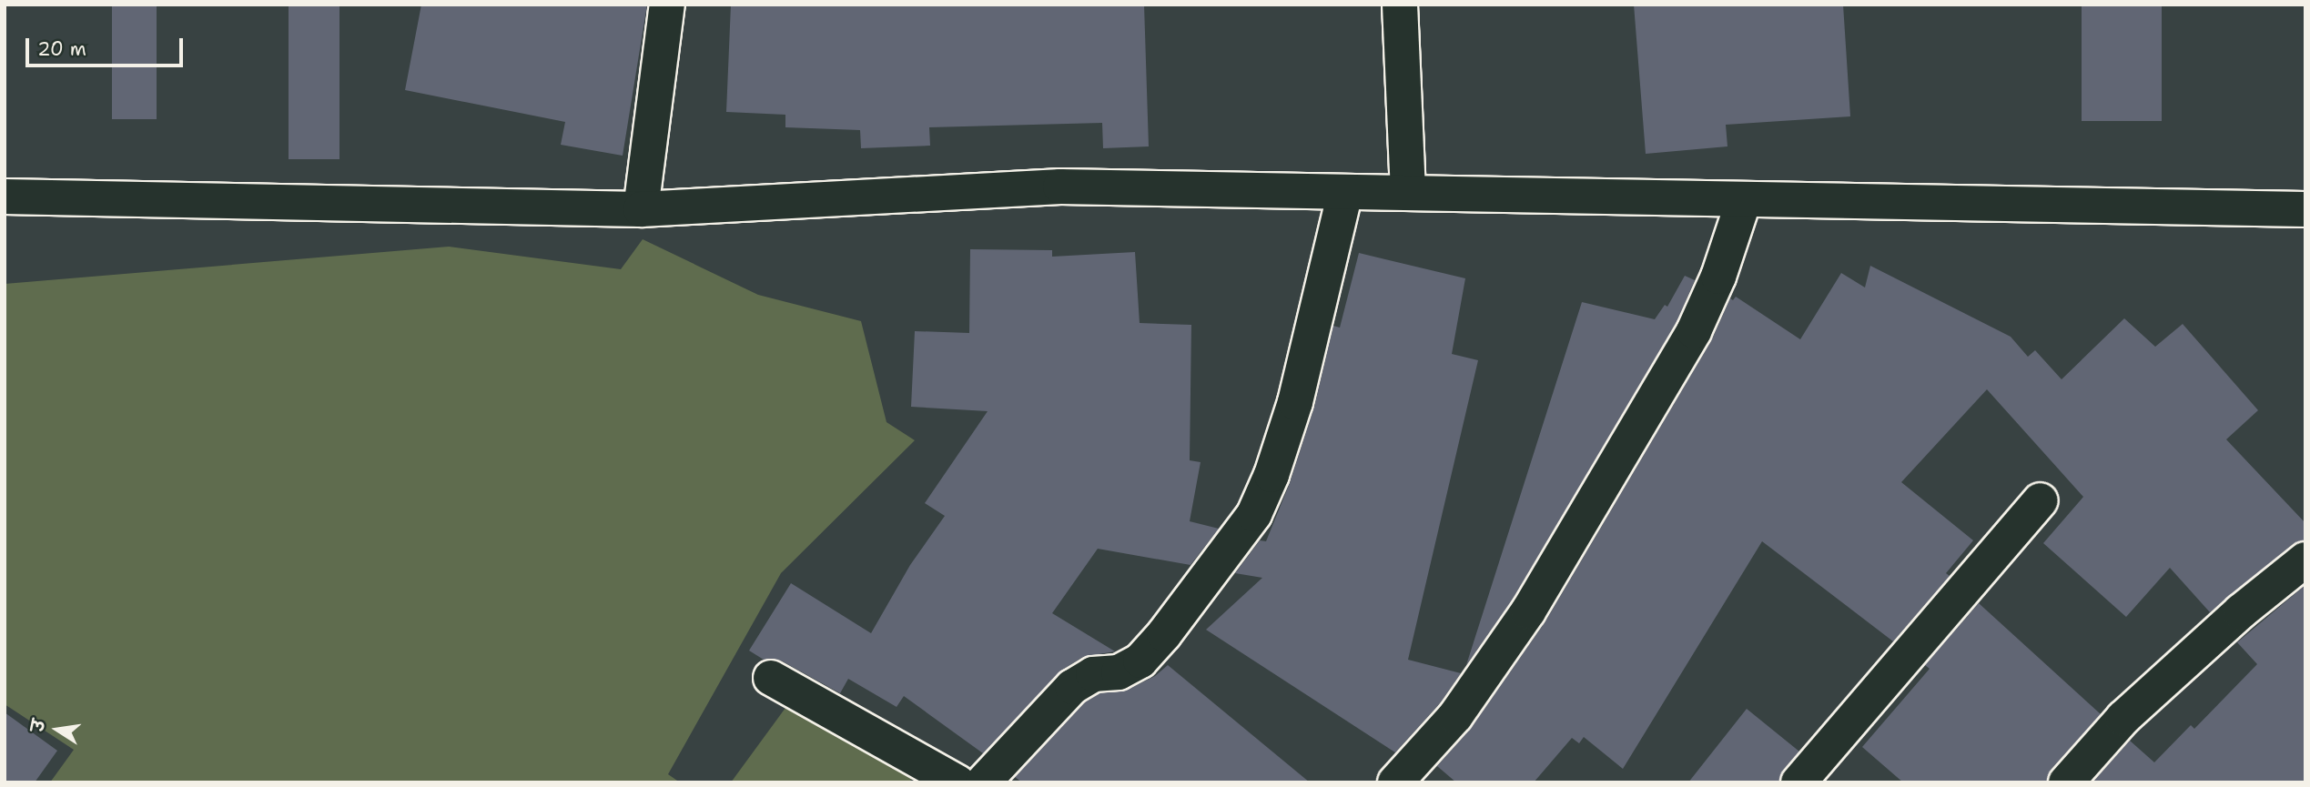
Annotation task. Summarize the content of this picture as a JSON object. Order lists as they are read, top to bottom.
{
  "scale_bar": "20 m",
  "north": "left"
}
